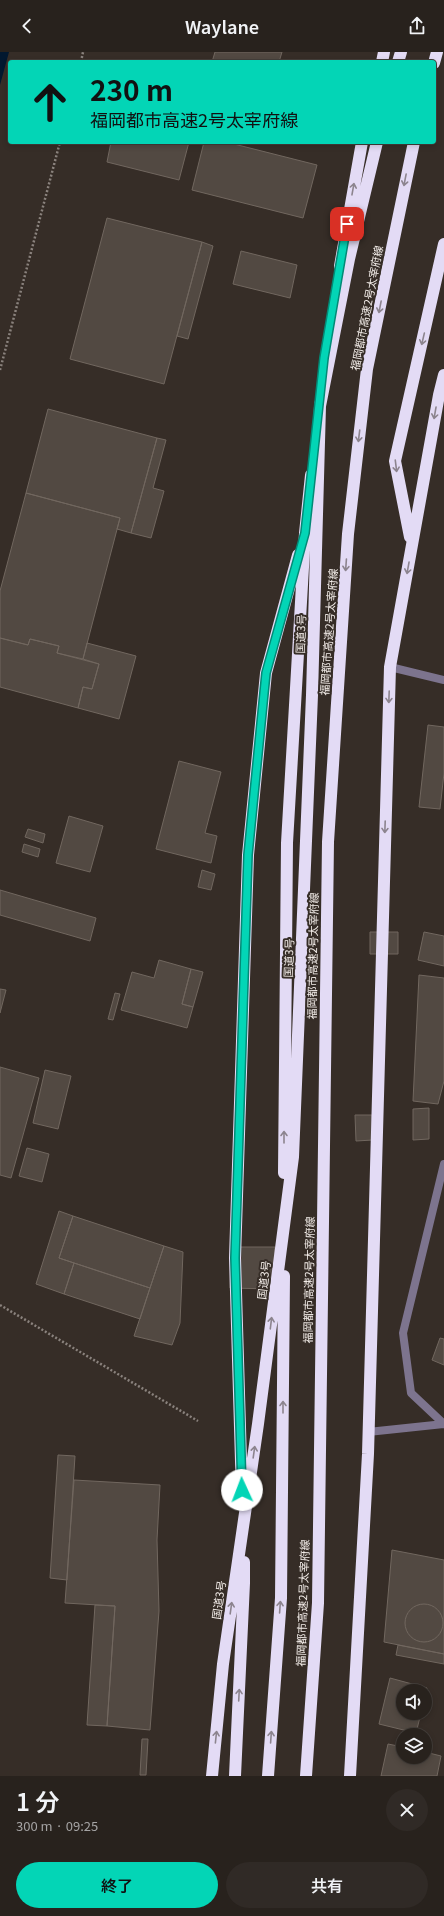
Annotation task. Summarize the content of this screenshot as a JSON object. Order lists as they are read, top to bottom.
{
  "streets": {
    "highway": ["福岡都市高速2号太宰府線", "国道3号"]
  },
  "page": {
    "header": "Waylane",
    "turn": ["230 m", "福岡都市高速2号太宰府線"],
    "heading": ["1 分", "300 m · 09:25"],
    "buttons": ["終了", "共有"]
  }
}
